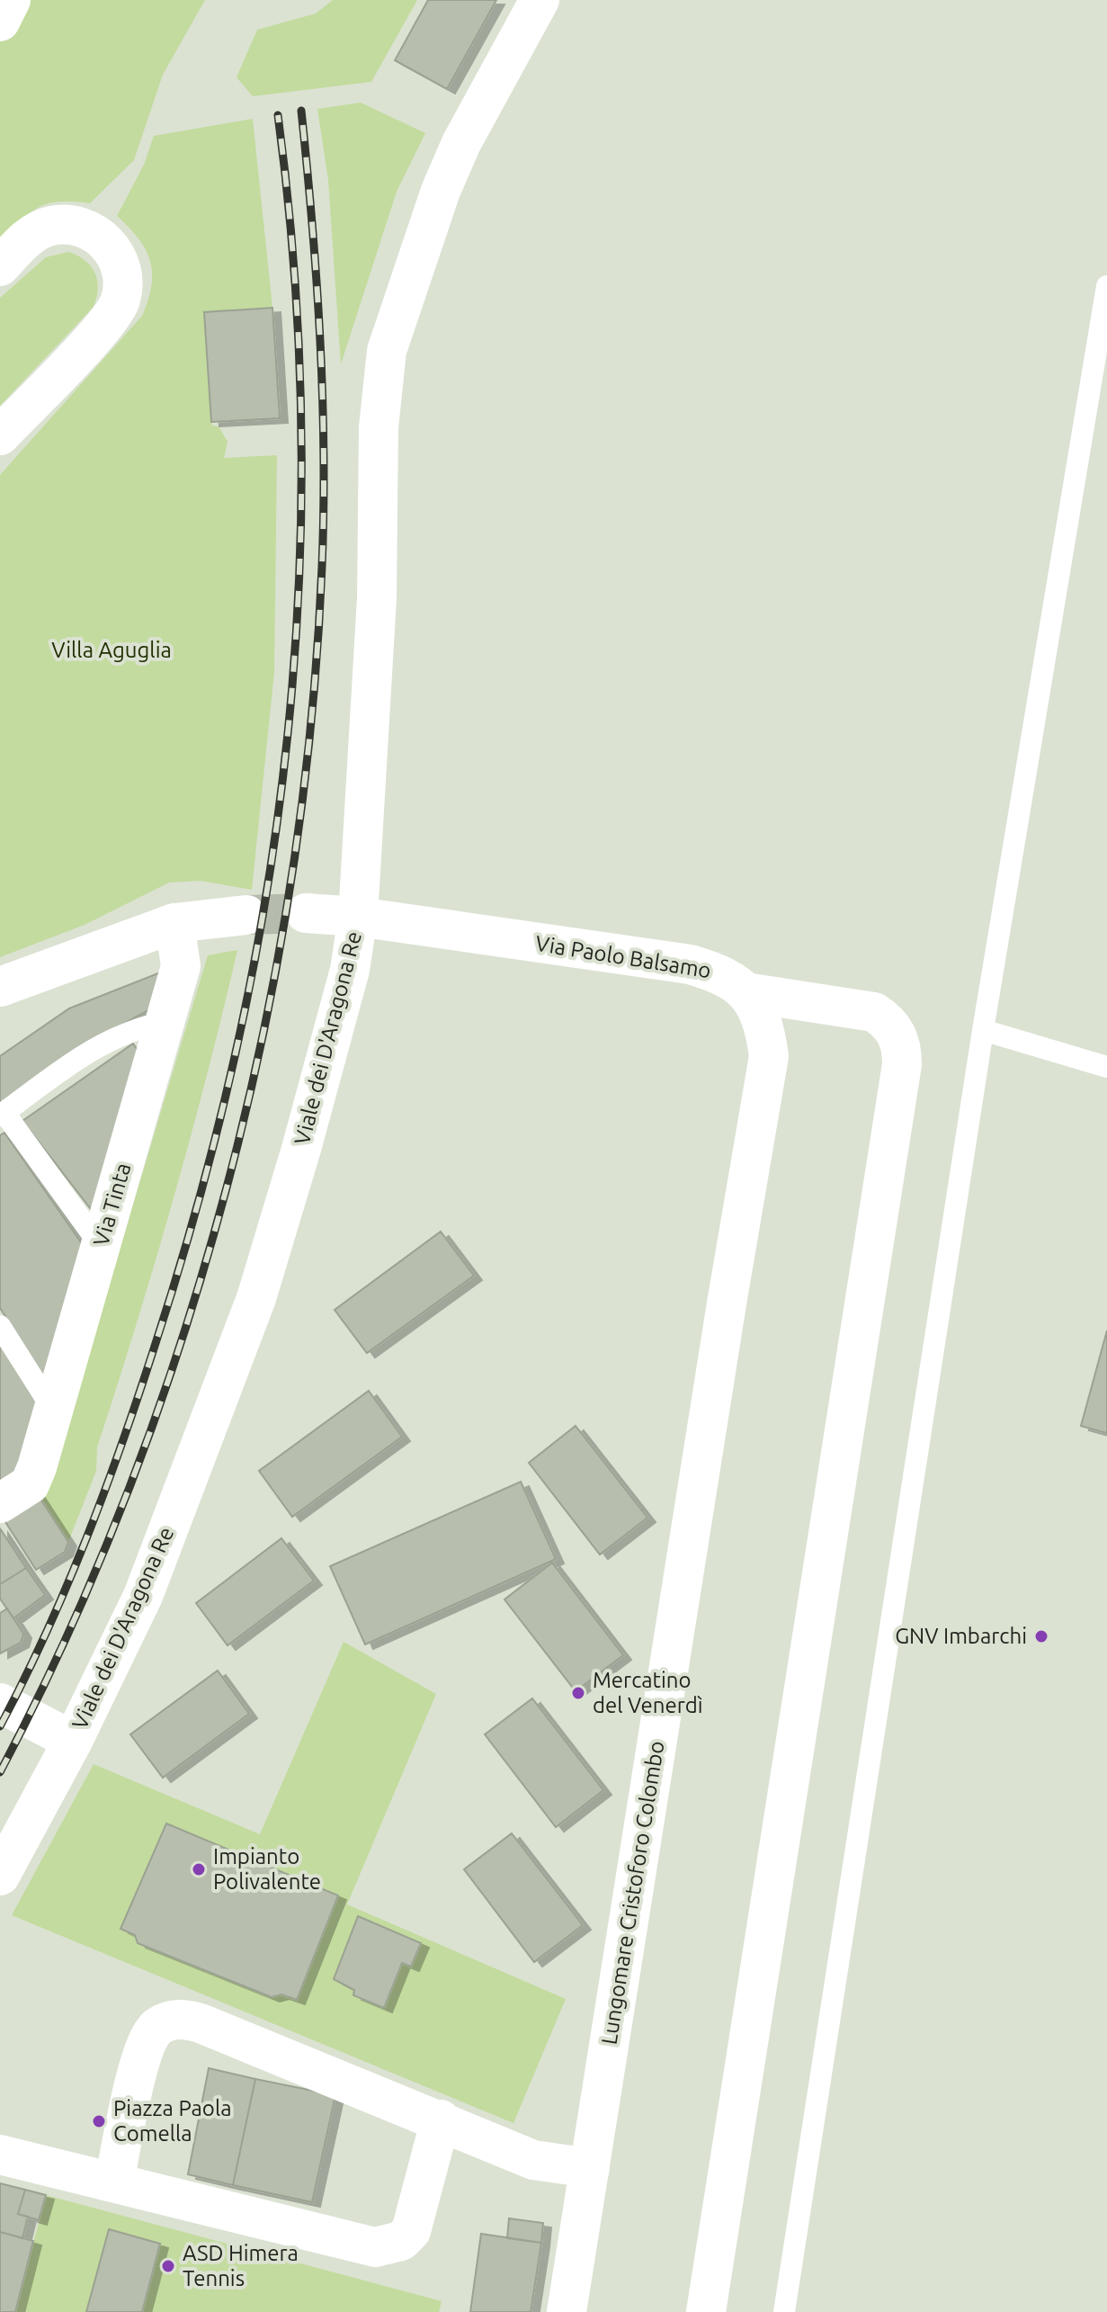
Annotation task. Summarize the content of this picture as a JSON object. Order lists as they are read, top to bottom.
{
  "streets": {
    "street": [
      "Via Paolo Balsamo",
      "Viale dei D'Aragona Re",
      "Via Tinta",
      "Lungomare Cristoforo Colombo"
    ]
  },
  "crossings": [
    ["Via Paolo Balsamo", "Viale dei D'Aragona Re"],
    ["Via Paolo Balsamo", "Lungomare Cristoforo Colombo"]
  ],
  "parks": ["Villa Aguglia"],
  "places": [
    "GNV Imbarchi",
    "Mercatino del Venerdì",
    "Impianto Polivalente",
    "Piazza Paola Comella",
    "ASD Himera Tennis"
  ]
}
